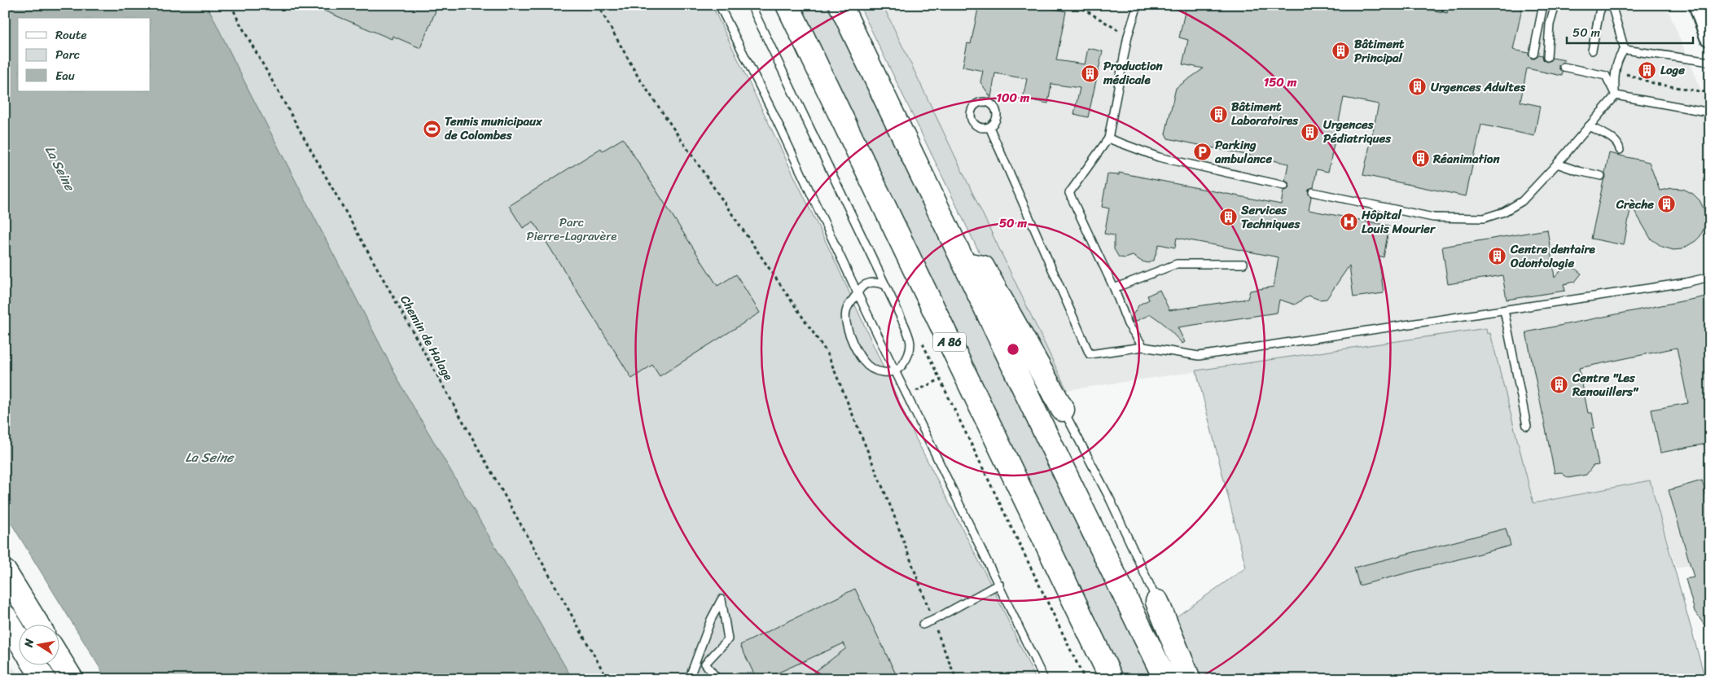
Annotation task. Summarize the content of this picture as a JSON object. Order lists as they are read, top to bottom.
{
  "streets": {
    "main road": ["A 86"],
    "path": ["Chemin de Halage"]
  },
  "water": ["La Seine"],
  "parks": ["Parc Pierre-Lagravère"],
  "places": {
    "building": [
      "Bâtiment Principal",
      "Loge",
      "Production médicale",
      "Urgences Adultes",
      "Bâtiment Laboratoires",
      "Urgences Pédiatriques",
      "Réanimation",
      "Crèche",
      "Services Techniques",
      "Centre dentaire Odontologie",
      "Centre \"Les Renouillers\""
    ],
    "sports": ["Tennis municipaux de Colombes"],
    "parking": ["Parking ambulance"],
    "hospital": ["Hôpital Louis Mourier"]
  },
  "legend": ["Route", "Parc", "Eau"],
  "scale_bar": "50 m",
  "north": "left",
  "rings": ["150 m", "100 m", "50 m"]
}
